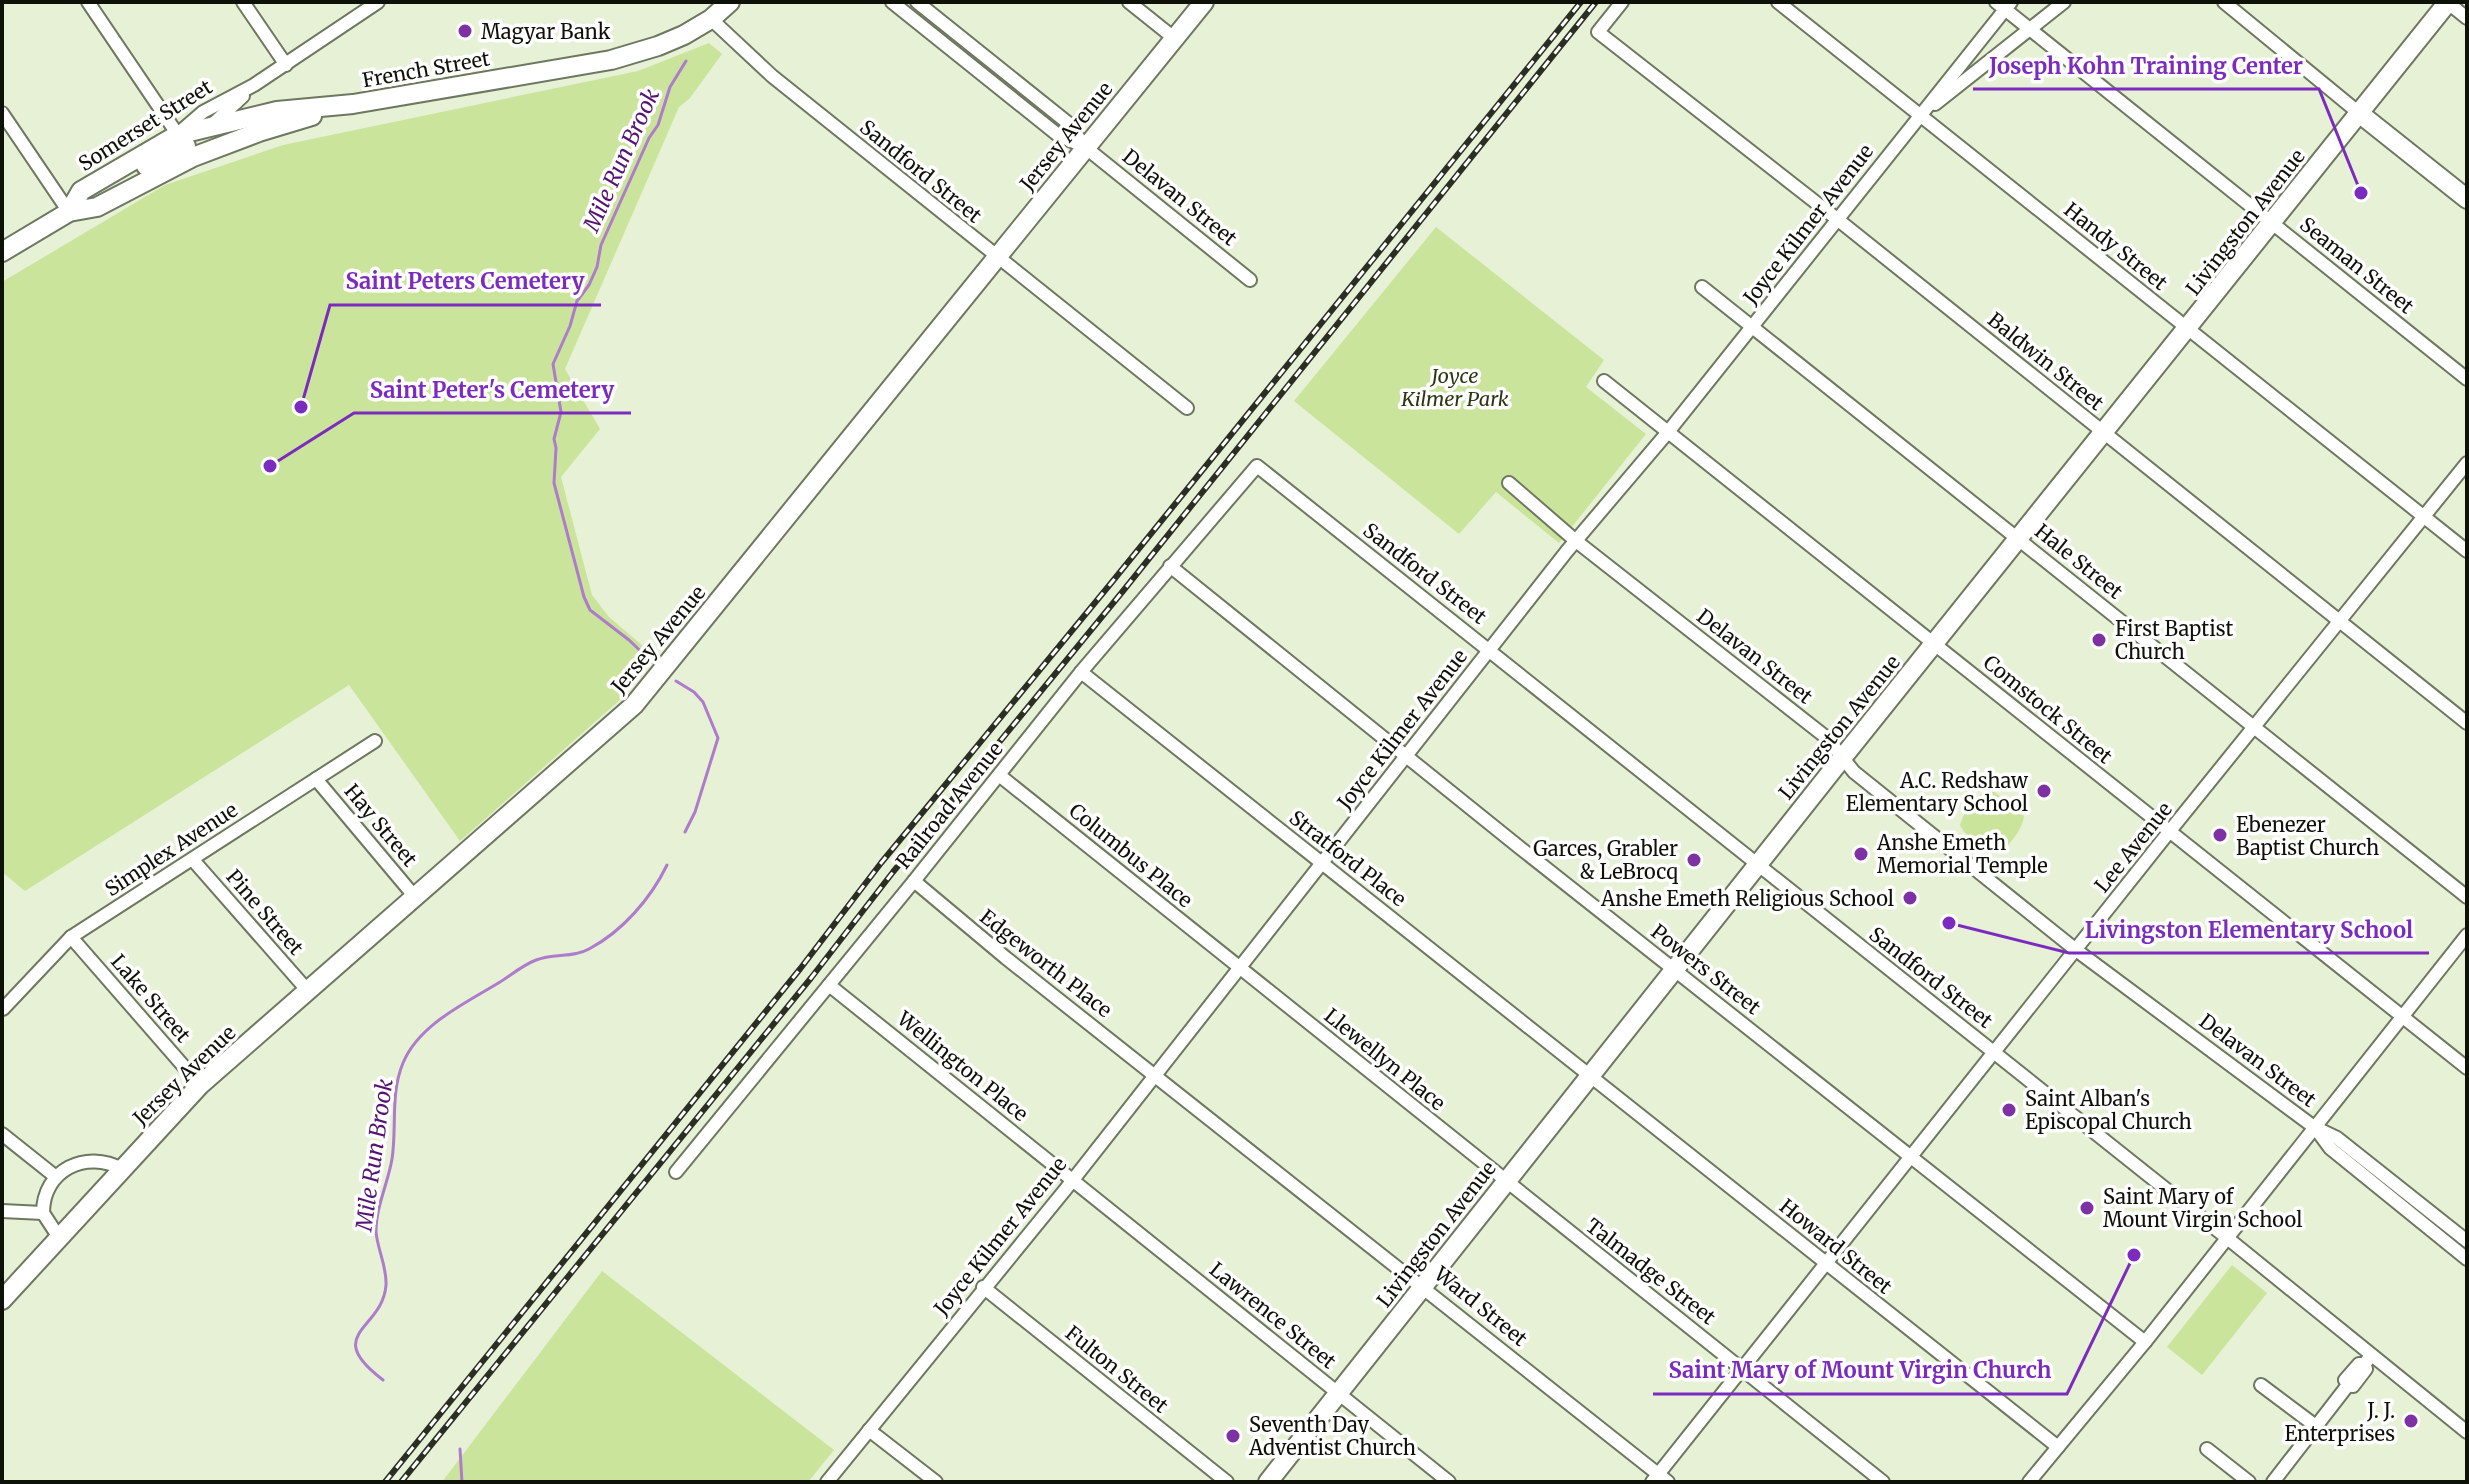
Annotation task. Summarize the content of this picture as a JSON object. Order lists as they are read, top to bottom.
{
  "streets": {
    "main road": [
      "French Street",
      "Somerset Street",
      "Jersey Avenue",
      "Livingston Avenue"
    ],
    "street": [
      "Sandford Street",
      "Delavan Street",
      "Joyce Kilmer Avenue",
      "Handy Street",
      "Seaman Street",
      "Baldwin Street",
      "Hale Street",
      "Comstock Street",
      "Railroad Avenue",
      "Hay Street",
      "Lee Avenue",
      "Simplex Avenue",
      "Columbus Place",
      "Stratford Place",
      "Pine Street",
      "Edgeworth Place",
      "Powers Street",
      "Lake Street",
      "Llewellyn Place",
      "Wellington Place",
      "Howard Street",
      "Talmadge Street",
      "Ward Street",
      "Lawrence Street",
      "Fulton Street"
    ]
  },
  "crossings": [
    ["French Street", "Somerset Street"],
    ["French Street", "Sandford Street"],
    ["Jersey Avenue", "Sandford Street"],
    ["Jersey Avenue", "Delavan Street"],
    ["Jersey Avenue", "Hay Street"],
    ["Jersey Avenue", "Pine Street"],
    ["Jersey Avenue", "Lake Street"],
    ["Sandford Street", "Livingston Avenue"],
    ["Sandford Street", "Joyce Kilmer Avenue"],
    ["Sandford Street", "Railroad Avenue"],
    ["Sandford Street", "Lee Avenue"],
    ["Delavan Street", "Livingston Avenue"],
    ["Delavan Street", "Joyce Kilmer Avenue"],
    ["Delavan Street", "Lee Avenue"],
    ["Livingston Avenue", "Handy Street"],
    ["Livingston Avenue", "Seaman Street"],
    ["Livingston Avenue", "Baldwin Street"],
    ["Livingston Avenue", "Hale Street"],
    ["Livingston Avenue", "Comstock Street"],
    ["Livingston Avenue", "Stratford Place"],
    ["Livingston Avenue", "Powers Street"],
    ["Livingston Avenue", "Llewellyn Place"],
    ["Livingston Avenue", "Howard Street"],
    ["Livingston Avenue", "Talmadge Street"],
    ["Livingston Avenue", "Ward Street"],
    ["Livingston Avenue", "Lawrence Street"],
    ["Joyce Kilmer Avenue", "Handy Street"],
    ["Joyce Kilmer Avenue", "Seaman Street"],
    ["Joyce Kilmer Avenue", "Baldwin Street"],
    ["Joyce Kilmer Avenue", "Hale Street"],
    ["Joyce Kilmer Avenue", "Comstock Street"],
    ["Joyce Kilmer Avenue", "Columbus Place"],
    ["Joyce Kilmer Avenue", "Stratford Place"],
    ["Joyce Kilmer Avenue", "Edgeworth Place"],
    ["Joyce Kilmer Avenue", "Powers Street"],
    ["Joyce Kilmer Avenue", "Llewellyn Place"],
    ["Joyce Kilmer Avenue", "Wellington Place"],
    ["Joyce Kilmer Avenue", "Ward Street"],
    ["Joyce Kilmer Avenue", "Lawrence Street"],
    ["Joyce Kilmer Avenue", "Fulton Street"],
    ["Handy Street", "Lee Avenue"],
    ["Baldwin Street", "Lee Avenue"],
    ["Hale Street", "Lee Avenue"],
    ["Comstock Street", "Lee Avenue"],
    ["Railroad Avenue", "Columbus Place"],
    ["Railroad Avenue", "Stratford Place"],
    ["Railroad Avenue", "Edgeworth Place"],
    ["Railroad Avenue", "Powers Street"],
    ["Railroad Avenue", "Wellington Place"],
    ["Hay Street", "Simplex Avenue"],
    ["Lee Avenue", "Powers Street"],
    ["Lee Avenue", "Howard Street"],
    ["Lee Avenue", "Talmadge Street"],
    ["Lee Avenue", "Ward Street"],
    ["Simplex Avenue", "Pine Street"],
    ["Simplex Avenue", "Lake Street"],
    ["Columbus Place", "Llewellyn Place"],
    ["Stratford Place", "Howard Street"],
    ["Edgeworth Place", "Ward Street"],
    ["Llewellyn Place", "Talmadge Street"],
    ["Wellington Place", "Lawrence Street"]
  ],
  "water": ["Mile Run Brook"],
  "parks": ["Joyce Kilmer Park"],
  "places": [
    "Magyar Bank",
    "Joseph Kohn Training Center",
    "Saint Peters Cemetery",
    "Saint Peter's Cemetery",
    "First Baptist Church",
    "A.C. Redshaw Elementary School",
    "Ebenezer Baptist Church",
    "Anshe Emeth Memorial Temple",
    "Garces, Grabler & LeBrocq",
    "Anshe Emeth Religious School",
    "Livingston Elementary School",
    "Saint Alban's Episcopal Church",
    "Saint Mary of Mount Virgin School",
    "Saint Mary of Mount Virgin Church",
    "J. J. Enterprises",
    "Seventh Day Adventist Church"
  ]
}
